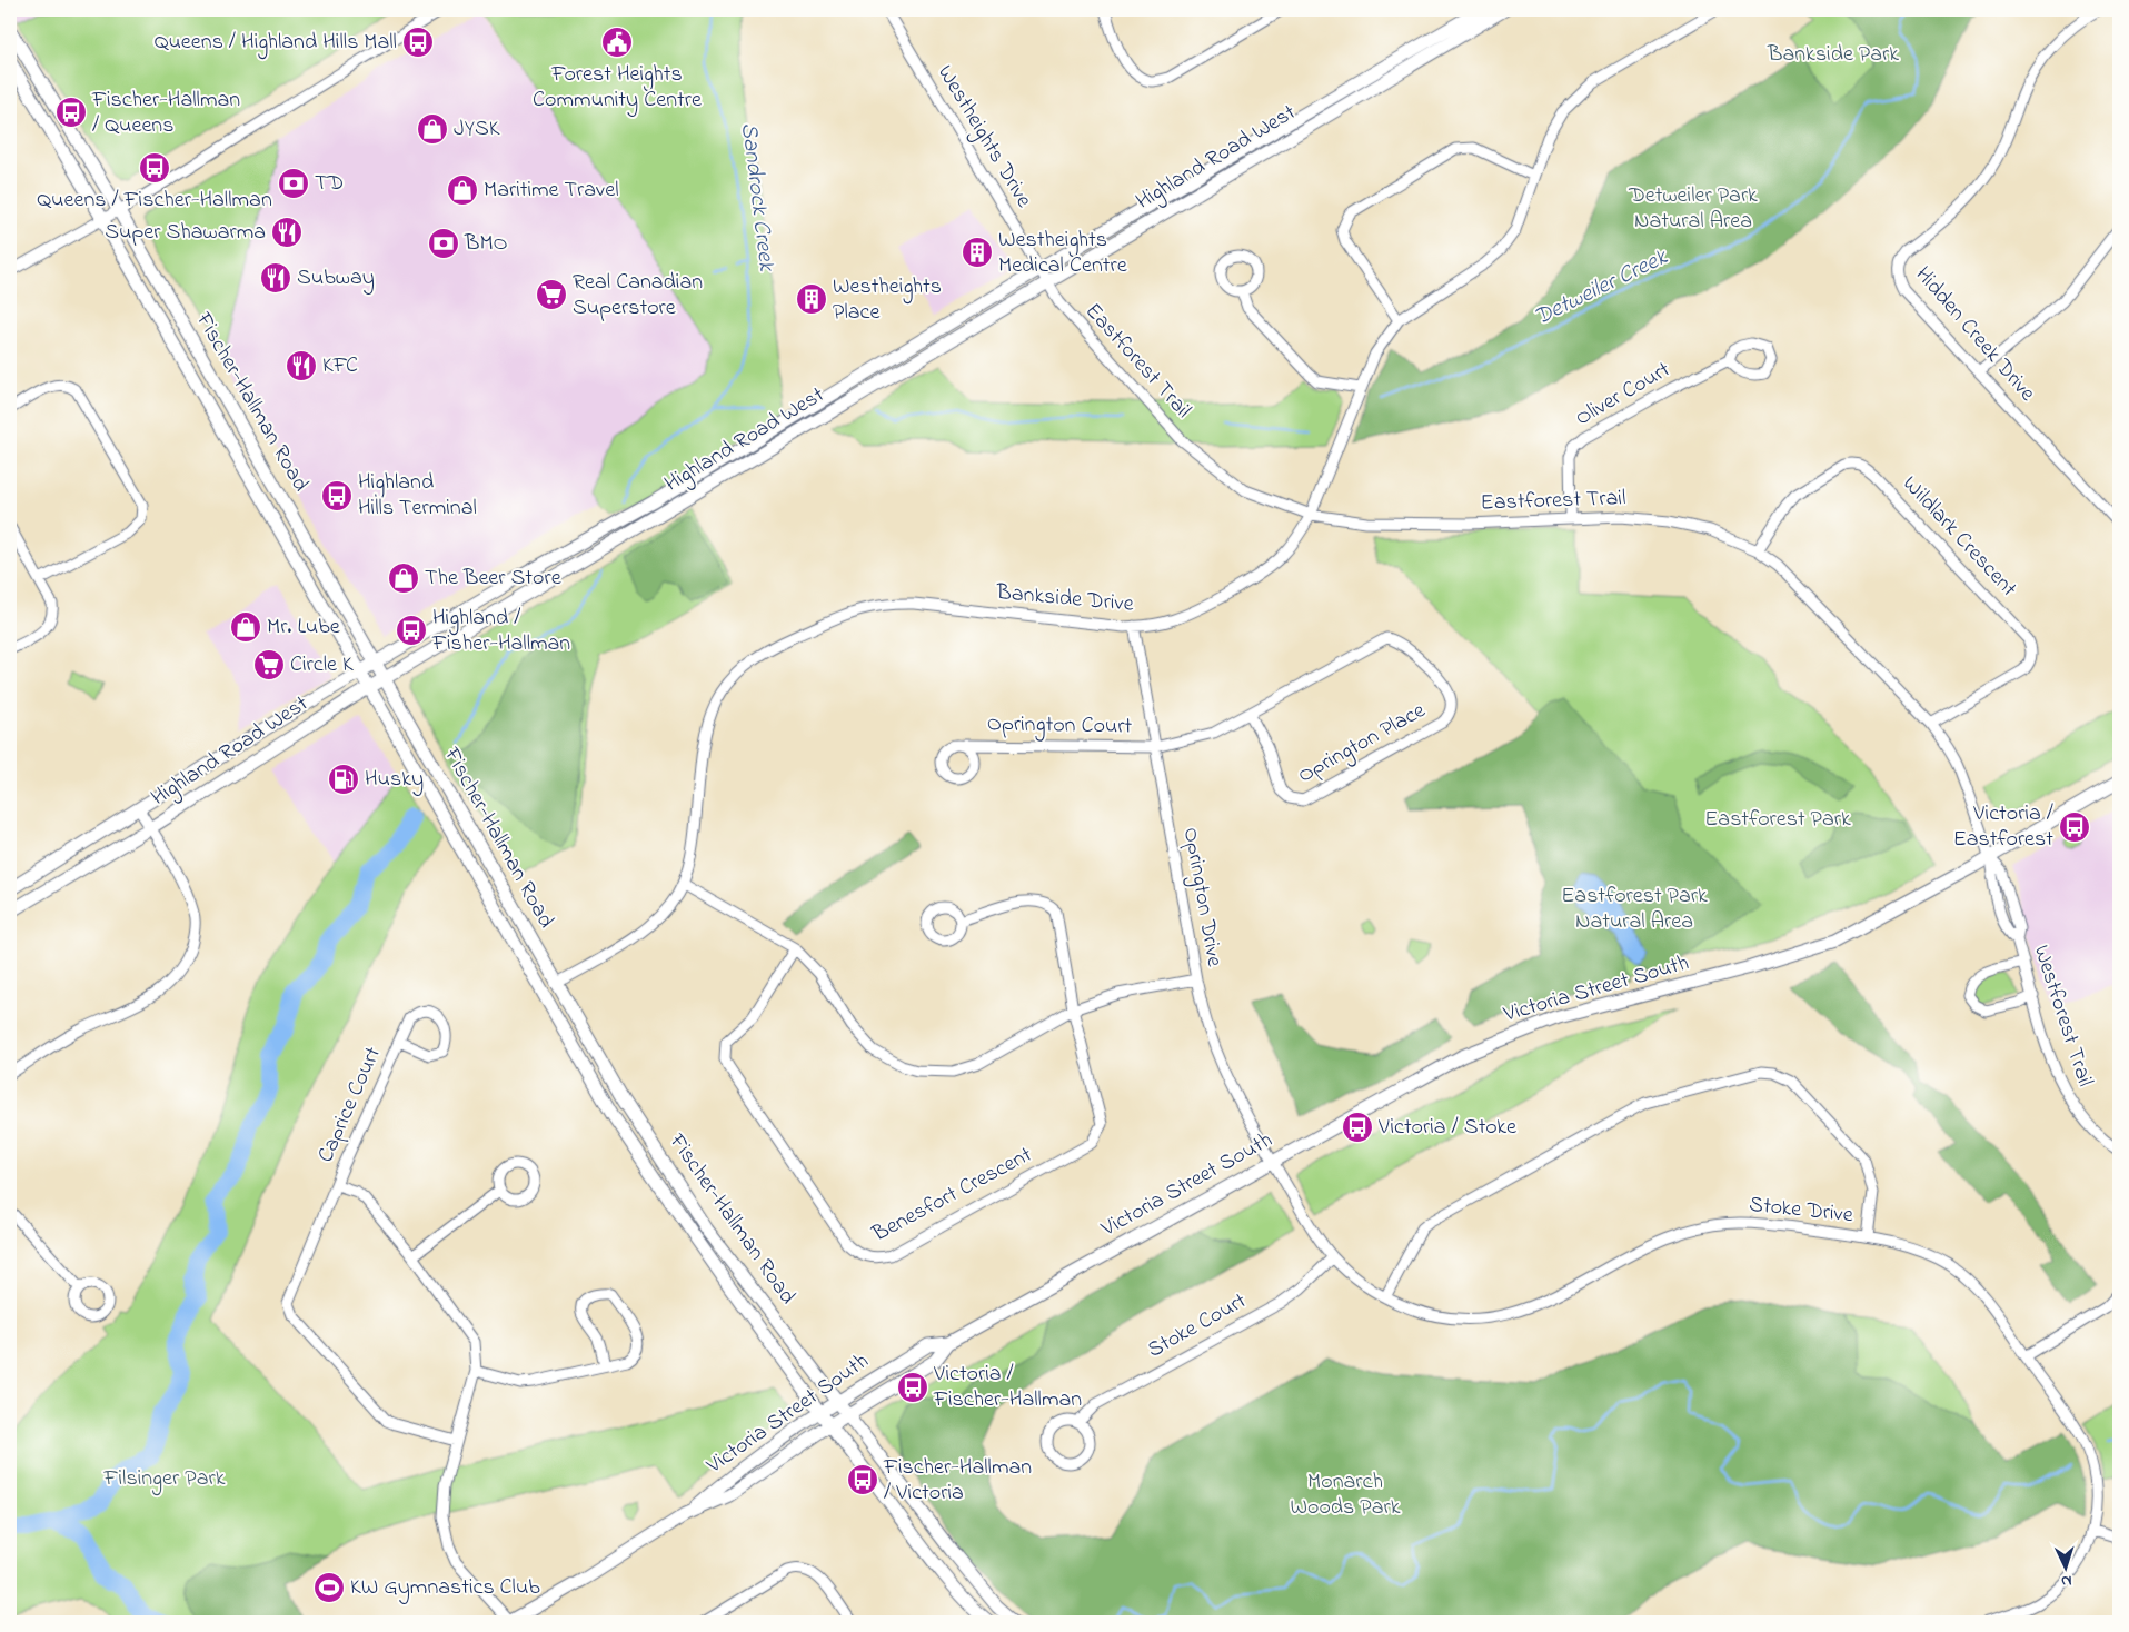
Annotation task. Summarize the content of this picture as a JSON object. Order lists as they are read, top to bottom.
{
  "streets": {
    "main road": ["Highland Road West", "Fischer-Hallman Road", "Victoria Street South"],
    "street": [
      "Westheights Drive",
      "Hidden Creek Drive",
      "Eastforest Trail",
      "Oliver Court",
      "Wildlark Crescent",
      "Bankside Drive",
      "Oprington Court",
      "Oprington Place",
      "Oprington Drive",
      "Westforest Trail",
      "Caprice Court",
      "Benesfort Crescent",
      "Stoke Drive",
      "Stoke Court"
    ]
  },
  "crossings": [
    ["Westheights Drive", "Highland Road West"],
    ["Westheights Drive", "Eastforest Trail"],
    ["Highland Road West", "Eastforest Trail"],
    ["Highland Road West", "Fischer-Hallman Road"],
    ["Eastforest Trail", "Oliver Court"],
    ["Eastforest Trail", "Wildlark Crescent"],
    ["Eastforest Trail", "Bankside Drive"],
    ["Eastforest Trail", "Victoria Street South"],
    ["Eastforest Trail", "Westforest Trail"],
    ["Fischer-Hallman Road", "Bankside Drive"],
    ["Fischer-Hallman Road", "Victoria Street South"],
    ["Bankside Drive", "Oprington Drive"],
    ["Oprington Court", "Oprington Place"],
    ["Oprington Court", "Oprington Drive"],
    ["Oprington Place", "Oprington Drive"],
    ["Oprington Drive", "Victoria Street South"],
    ["Oprington Drive", "Stoke Drive"],
    ["Victoria Street South", "Westforest Trail"],
    ["Victoria Street South", "Stoke Drive"],
    ["Stoke Drive", "Stoke Court"]
  ],
  "water": ["Sandrock Creek", "Detweiler Creek"],
  "parks": [
    "Bankside Park",
    "Detweiler Park Natural Area",
    "Eastforest Park",
    "Eastforest Park Natural Area",
    "Filsinger Park",
    "Monarch Woods Park"
  ],
  "places": {
    "bus stop": [
      "Queens / Highland Hills Mall",
      "Fischer-Hallman / Queens",
      "Queens / Fischer-Hallman",
      "Highland Hills Terminal",
      "Highland / Fisher-Hallman",
      "Victoria / Eastforest",
      "Victoria / Stoke",
      "Victoria / Fischer-Hallman",
      "Fischer-Hallman / Victoria"
    ],
    "public building": ["Forest Heights Community Centre"],
    "shop": [
      "JYSK",
      "Maritime Travel",
      "The Beer Store",
      "Mr. Lube"
    ],
    "bank": ["TD", "BMO"],
    "restaurant": ["Super Shawarma", "Subway", "KFC"],
    "building": ["Westheights Medical Centre", "Westheights Place"],
    "supermarket": ["Real Canadian Superstore", "Circle K"],
    "fuel station": ["Husky"],
    "sports": ["KW Gymnastics Club"]
  },
  "north": "bottom"
}
